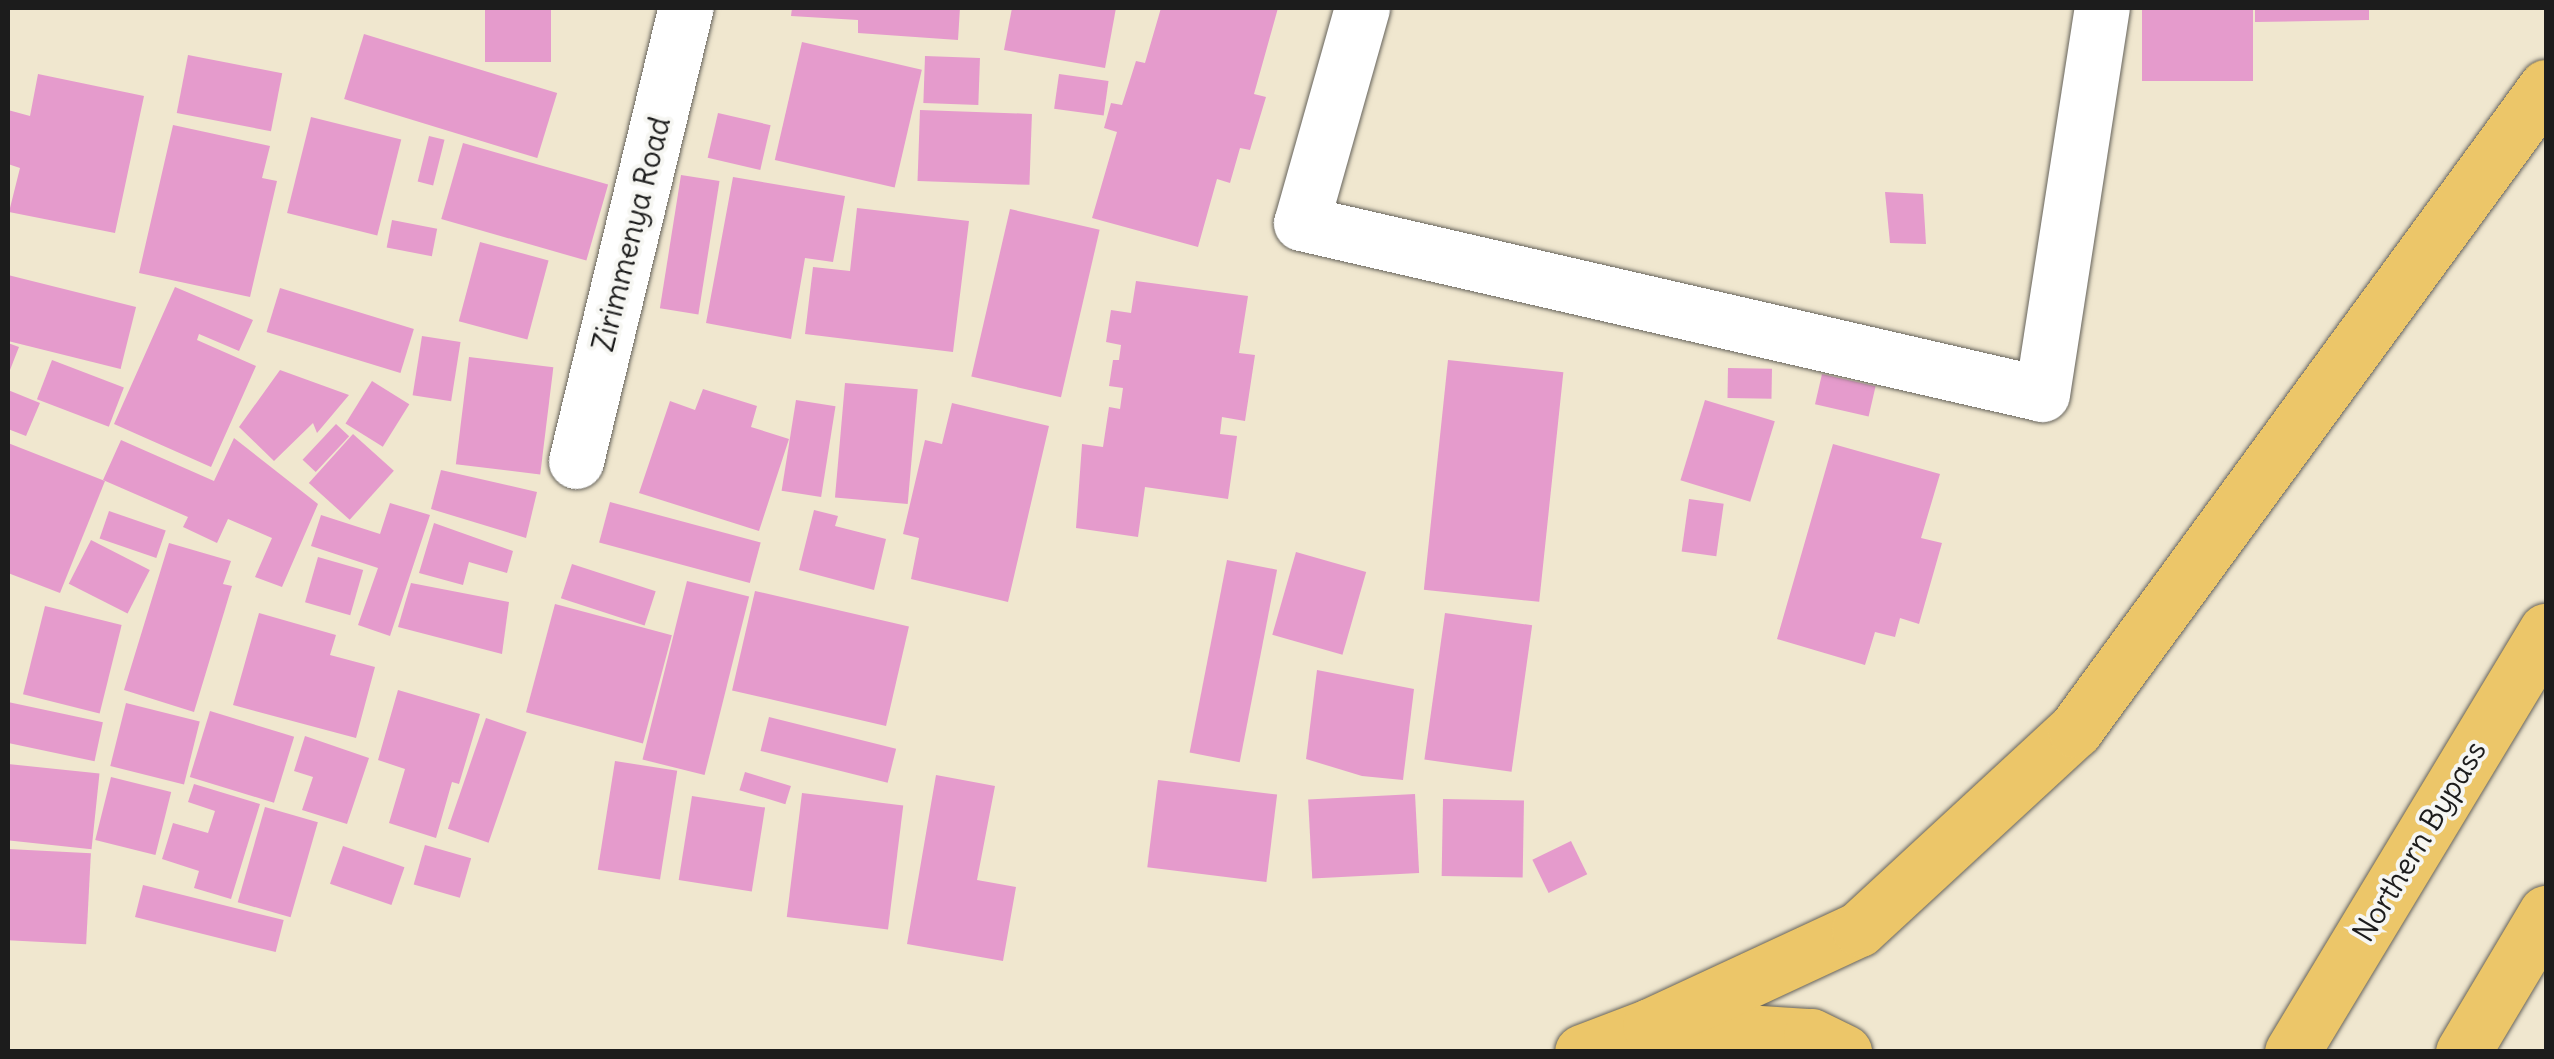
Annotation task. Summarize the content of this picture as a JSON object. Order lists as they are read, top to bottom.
{
  "streets": {
    "main road": ["Northern Bypass"],
    "street": ["Zirimmenya Road"]
  }
}
